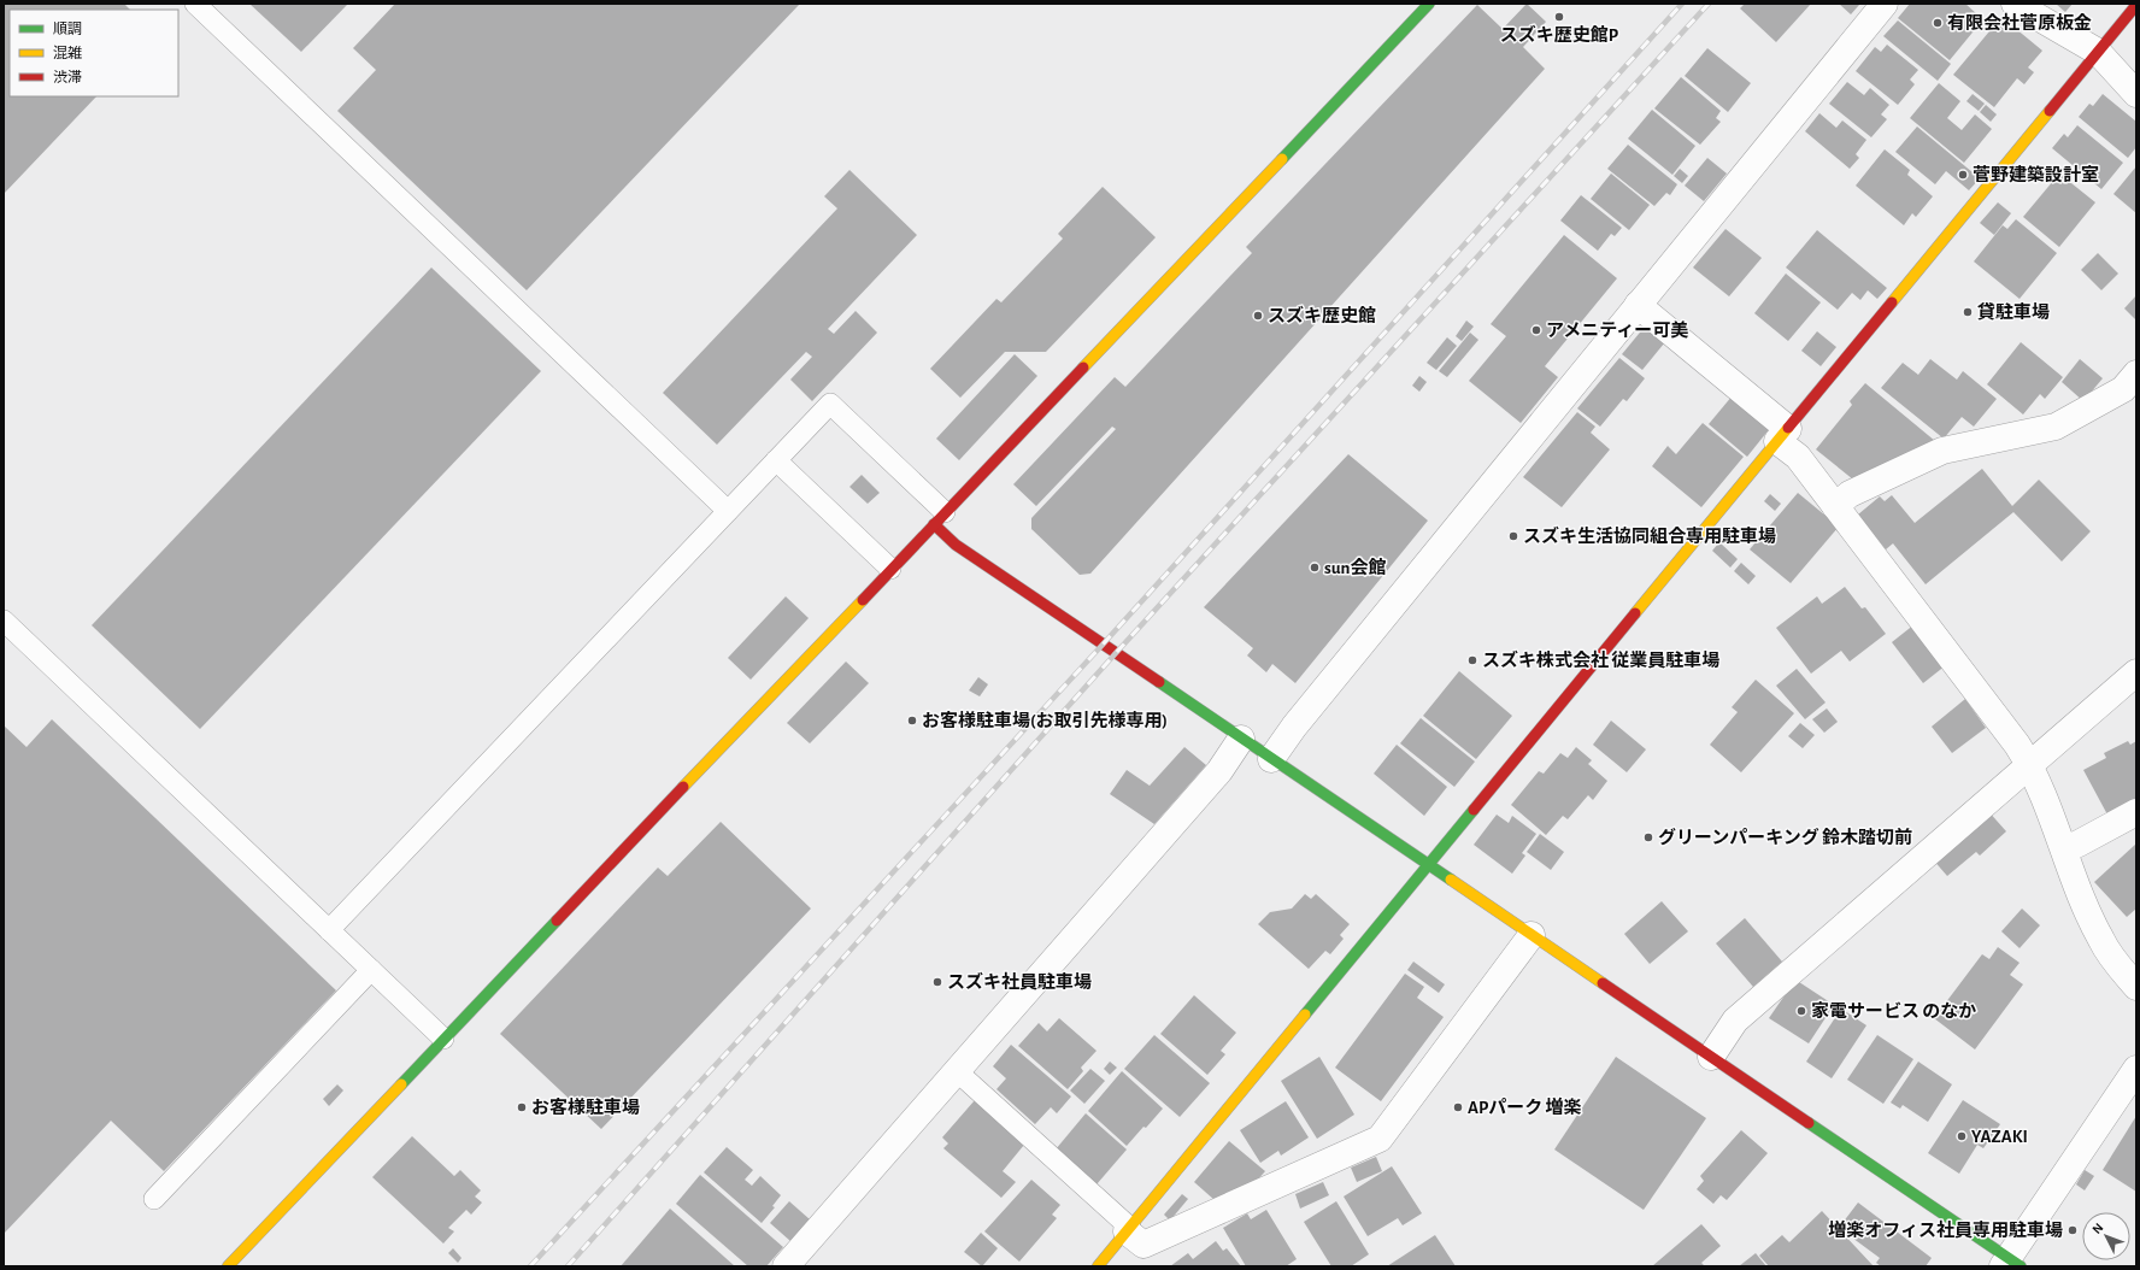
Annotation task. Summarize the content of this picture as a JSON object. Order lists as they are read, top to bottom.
{
  "places": [
    "スズキ歴史館P",
    "有限会社菅原板金",
    "菅野建築設計室",
    "貸駐車場",
    "スズキ歴史館",
    "アメニティー可美",
    "スズキ生活協同組合専用駐車場",
    "sun会館",
    "スズキ株式会社 従業員駐車場",
    "お客様駐車場(お取引先様専用)",
    "グリーンパーキング 鈴木踏切前",
    "スズキ社員駐車場",
    "家電サービス のなか",
    "お客様駐車場",
    "APパーク 増楽",
    "YAZAKI",
    "増楽オフィス社員専用駐車場"
  ],
  "legend": ["順調", "混雑", "渋滞"],
  "north": "top left"
}
